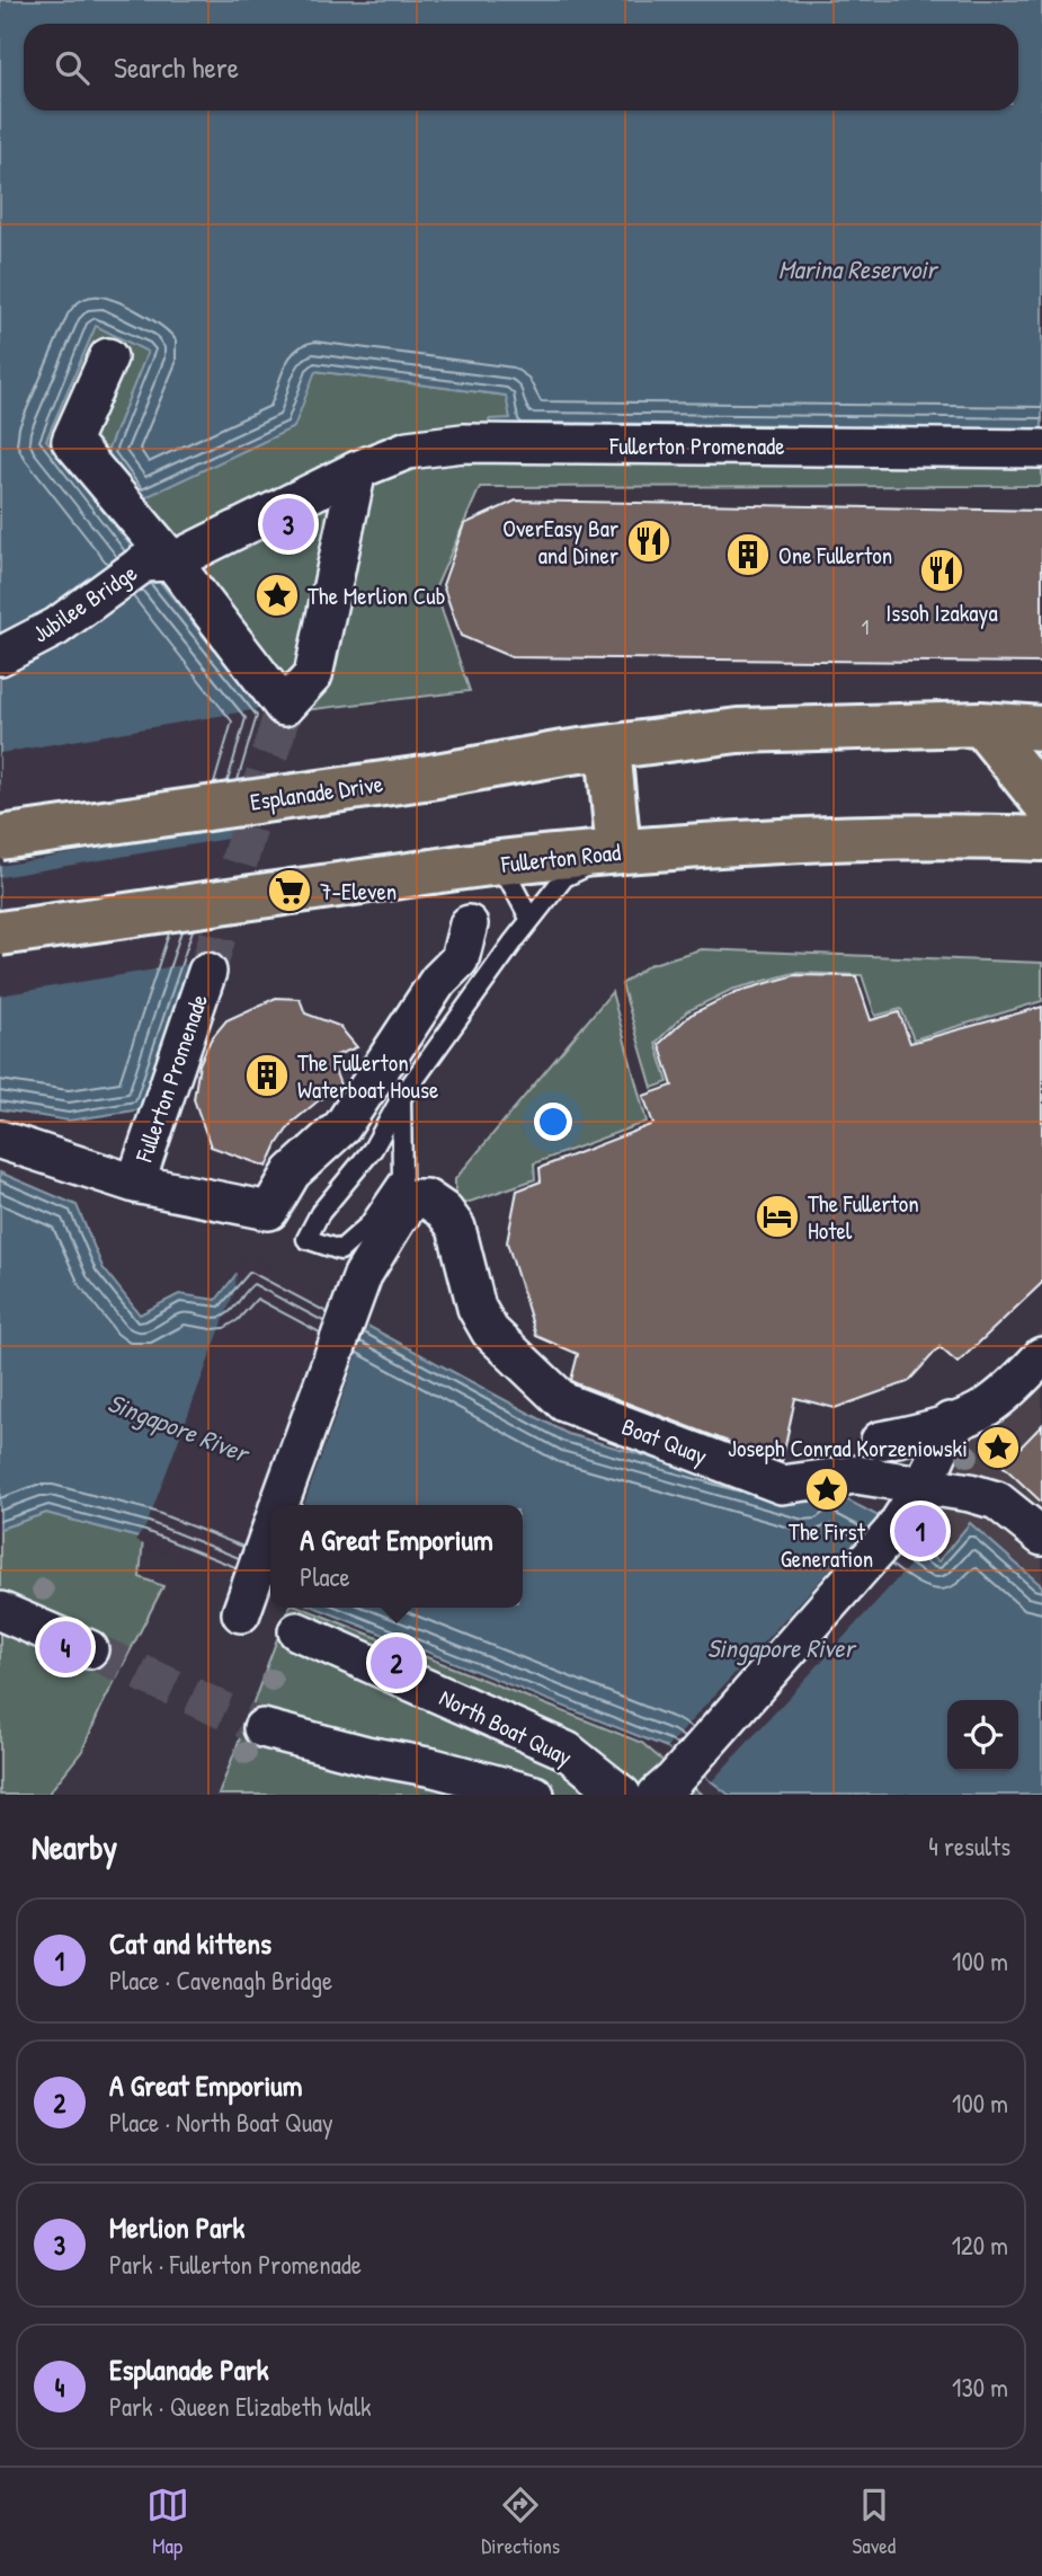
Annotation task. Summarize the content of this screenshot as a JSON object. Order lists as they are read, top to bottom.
{
  "streets": {
    "highway": ["Esplanade Drive", "Fullerton Road"],
    "street": [
      "Fullerton Promenade",
      "Jubilee Bridge",
      "Boat Quay",
      "North Boat Quay"
    ]
  },
  "crossings": [
    ["Fullerton Promenade", "Jubilee Bridge"]
  ],
  "water": ["Marina Reservoir", "Singapore River"],
  "places": {
    "restaurant": ["OverEasy Bar and Diner", "Issoh Izakaya"],
    "building": ["One Fullerton", "The Fullerton Waterboat House"],
    "place": ["The Merlion Cub", "Joseph Conrad Korzeniowski", "The First Generation"],
    "supermarket": ["7-Eleven"],
    "hotel": ["The Fullerton Hotel"]
  },
  "house_numbers": ["1"],
  "page": {
    "search": "Search here",
    "pins": [
      "3",
      "1",
      "4",
      "2"
    ],
    "popup": ["A Great Emporium", "Place"],
    "heading": ["Nearby", "4 results"],
    "list": [
      {
        "mark": "1",
        "name": "Cat and kittens",
        "note": "Place · Cavenagh Bridge",
        "value": "100 m"
      },
      {
        "mark": "2",
        "name": "A Great Emporium",
        "note": "Place · North Boat Quay",
        "value": "100 m"
      },
      {
        "mark": "3",
        "name": "Merlion Park",
        "note": "Park · Fullerton Promenade",
        "value": "120 m"
      },
      {
        "mark": "4",
        "name": "Esplanade Park",
        "note": "Park · Queen Elizabeth Walk",
        "value": "130 m"
      }
    ],
    "nav": ["Map", "Directions", "Saved"]
  }
}
